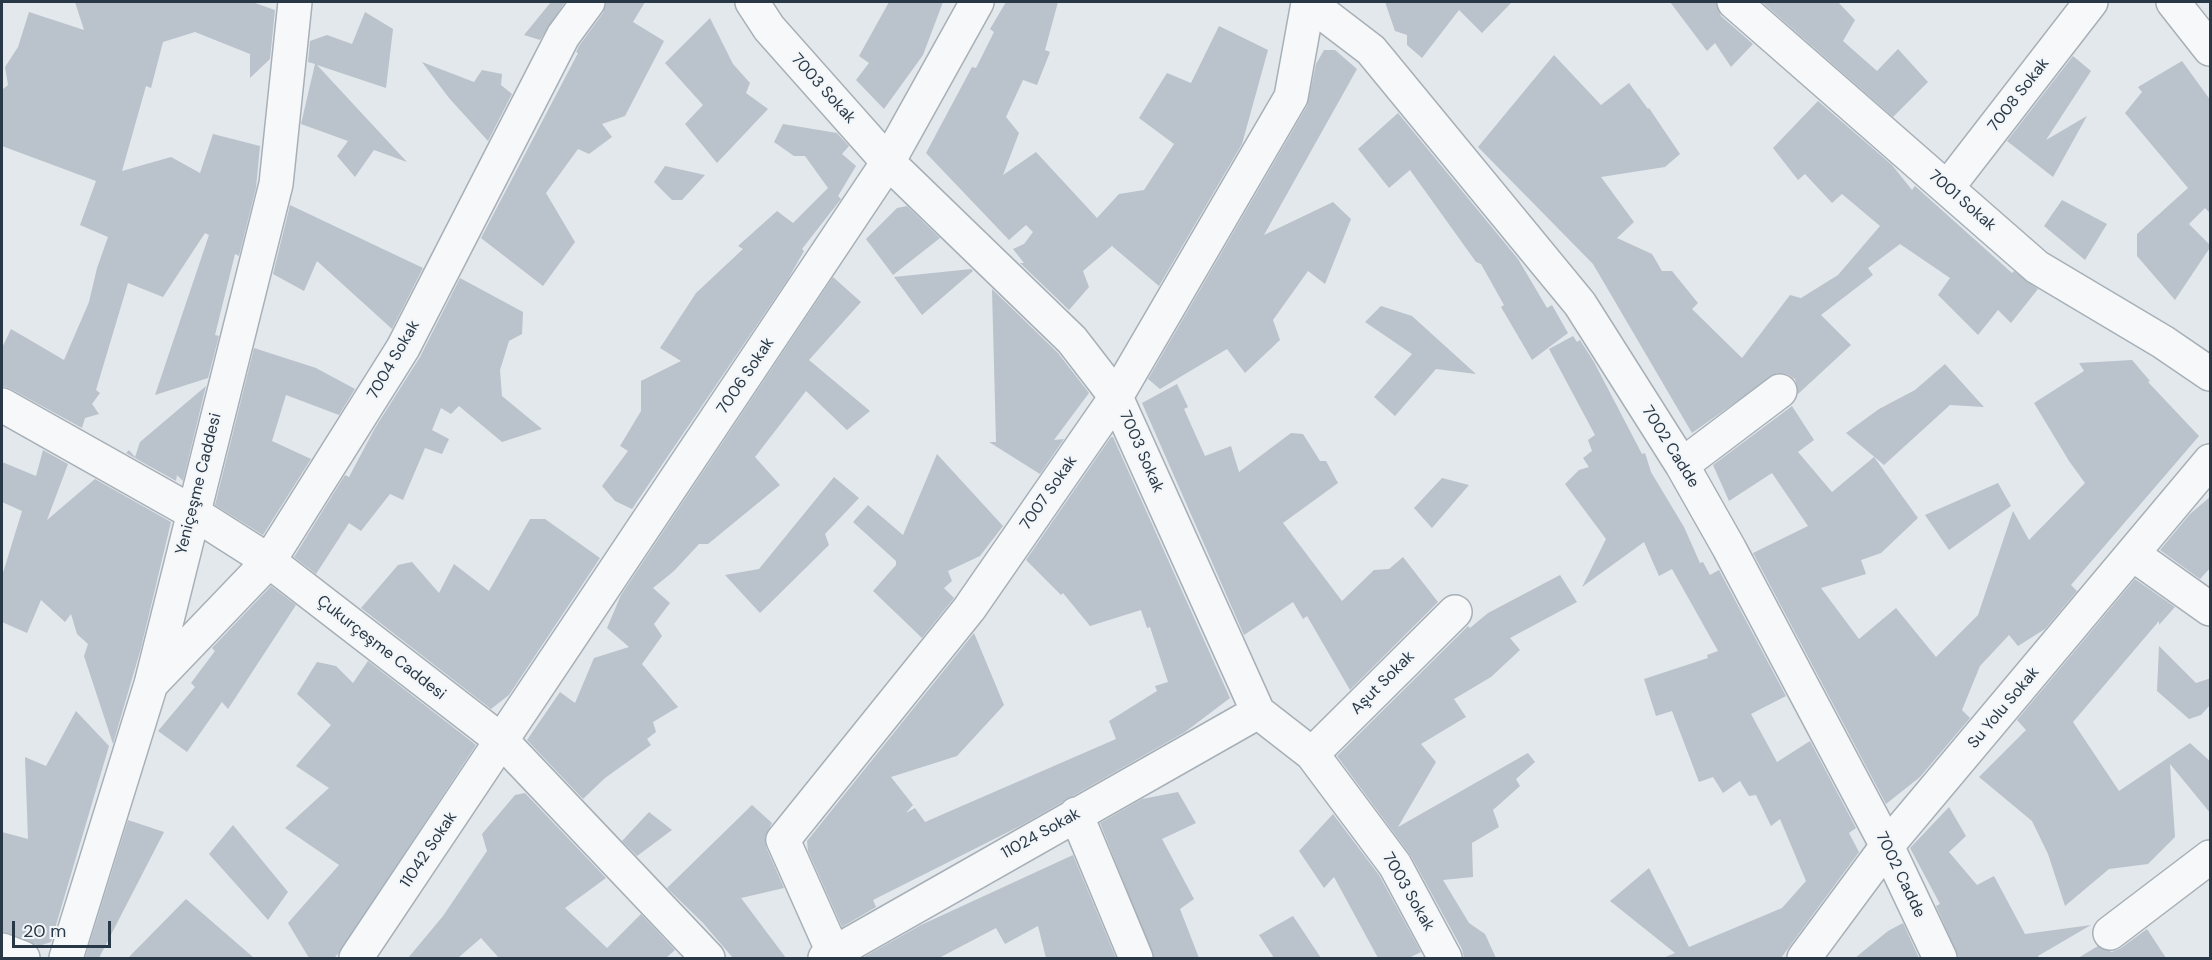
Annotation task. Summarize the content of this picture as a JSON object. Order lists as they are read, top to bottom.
{
  "streets": {
    "street": [
      "7003 Sokak",
      "7008 Sokak",
      "7001 Sokak",
      "7004 Sokak",
      "7006 Sokak",
      "7002 Cadde",
      "Yeniçeşme Caddesi",
      "7007 Sokak",
      "Çukurçeşme Caddesi",
      "Aşut Sokak",
      "Su Yolu Sokak",
      "11024 Sokak",
      "11042 Sokak"
    ]
  },
  "crossings": [
    ["7003 Sokak", "7006 Sokak"],
    ["7003 Sokak", "7007 Sokak"],
    ["7003 Sokak", "Aşut Sokak"],
    ["7003 Sokak", "11024 Sokak"],
    ["7008 Sokak", "7001 Sokak"],
    ["7004 Sokak", "Yeniçeşme Caddesi"],
    ["7004 Sokak", "Çukurçeşme Caddesi"],
    ["7006 Sokak", "Çukurçeşme Caddesi"],
    ["7006 Sokak", "11042 Sokak"],
    ["7002 Cadde", "7007 Sokak"],
    ["7002 Cadde", "Su Yolu Sokak"],
    ["Yeniçeşme Caddesi", "Çukurçeşme Caddesi"],
    ["7007 Sokak", "11024 Sokak"],
    ["Çukurçeşme Caddesi", "11042 Sokak"]
  ],
  "scale_bar": "20 m"
}
